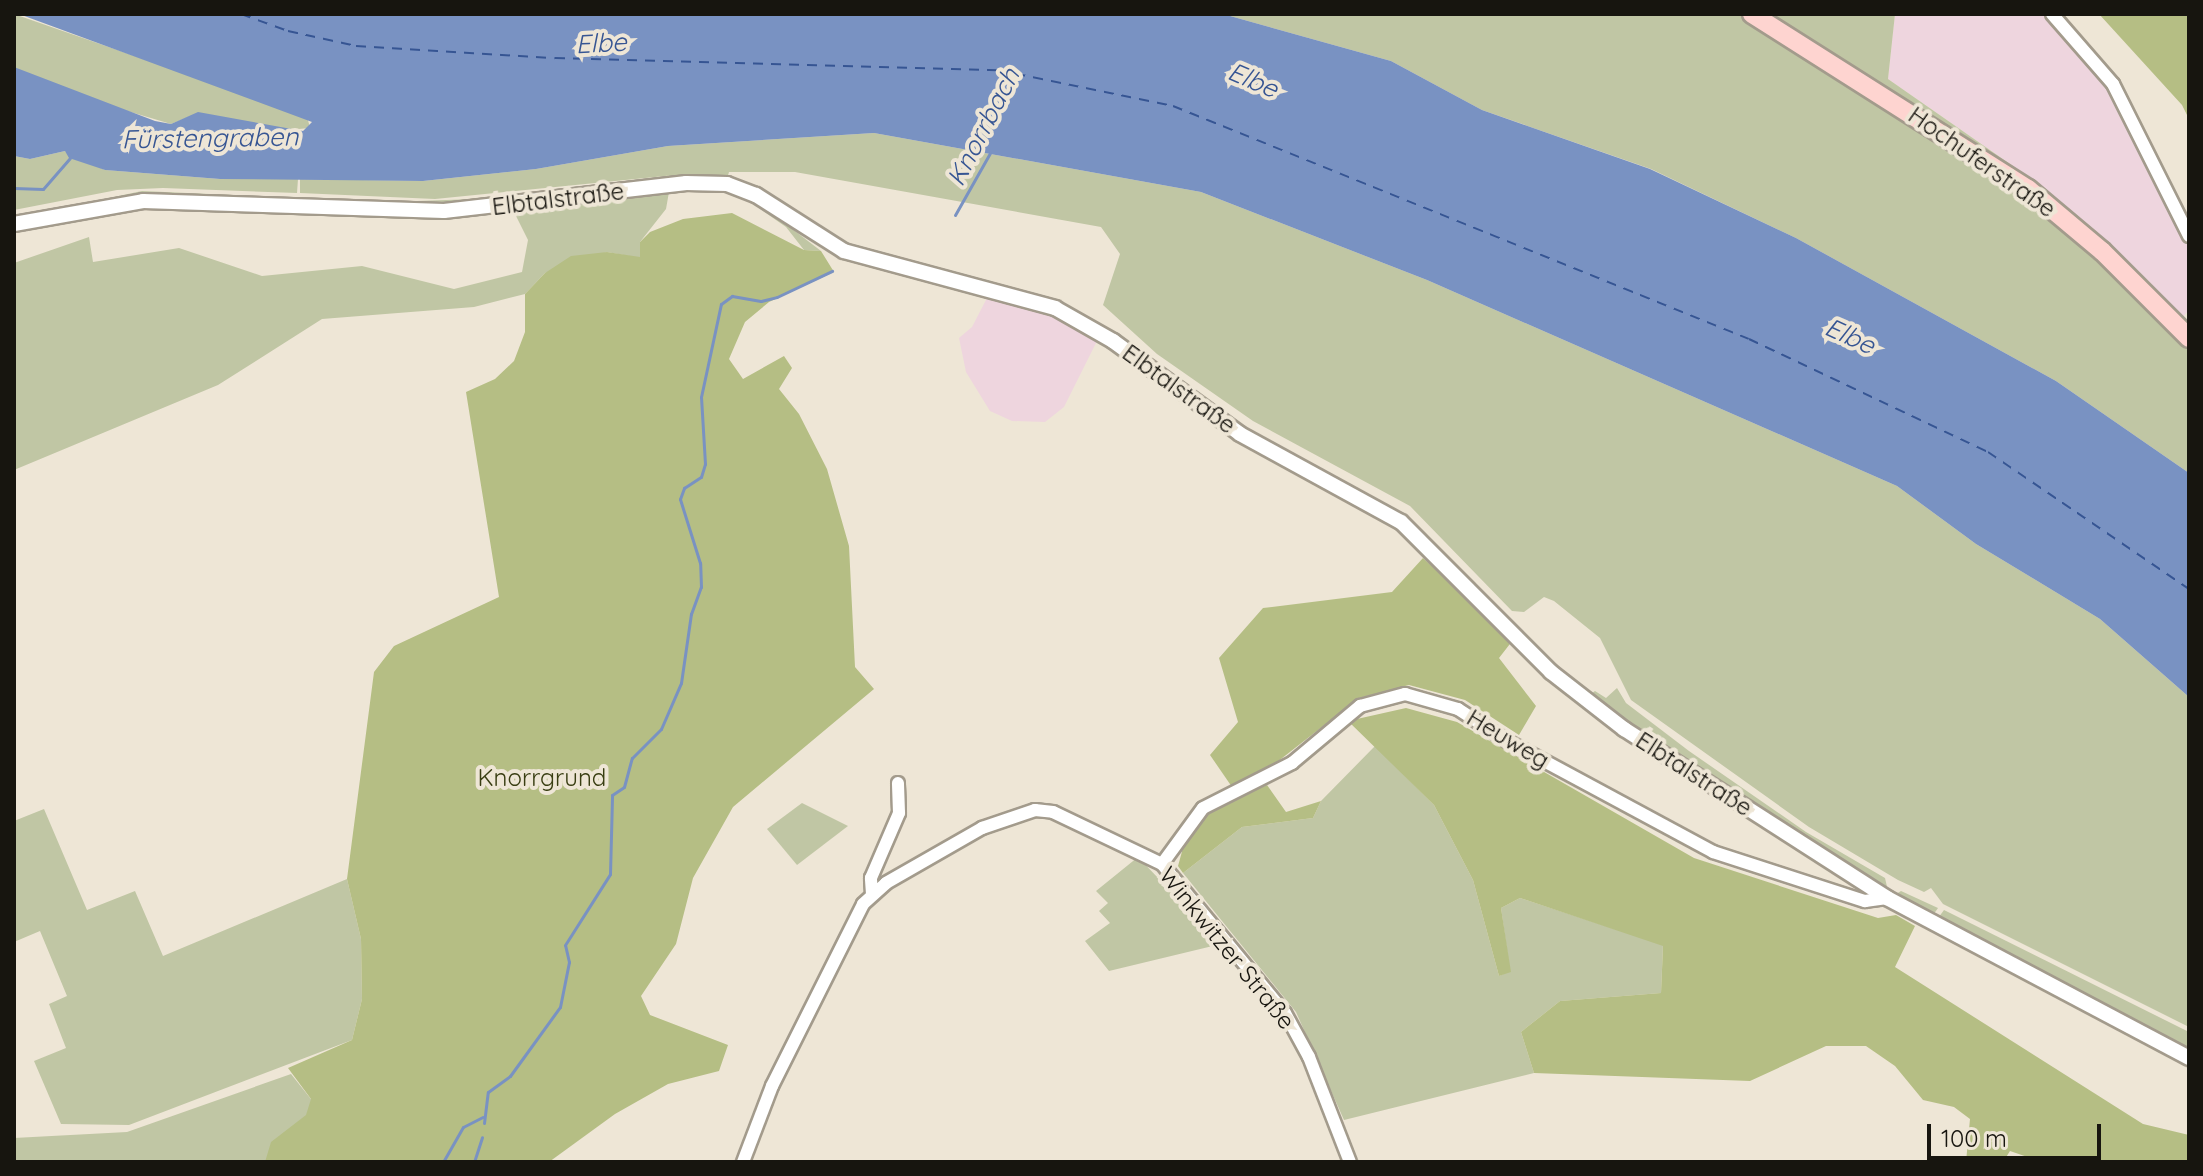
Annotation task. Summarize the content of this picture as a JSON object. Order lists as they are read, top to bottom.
{
  "streets": {
    "main road": ["Hochuferstraße"],
    "street": ["Elbtalstraße", "Heuweg", "Winkwitzer Straße"]
  },
  "crossings": [
    ["Elbtalstraße", "Heuweg"],
    ["Heuweg", "Winkwitzer Straße"]
  ],
  "water": ["Elbe", "Knorrbach", "Fürstengraben"],
  "parks": ["Knorrgrund"],
  "scale_bar": "100 m"
}
